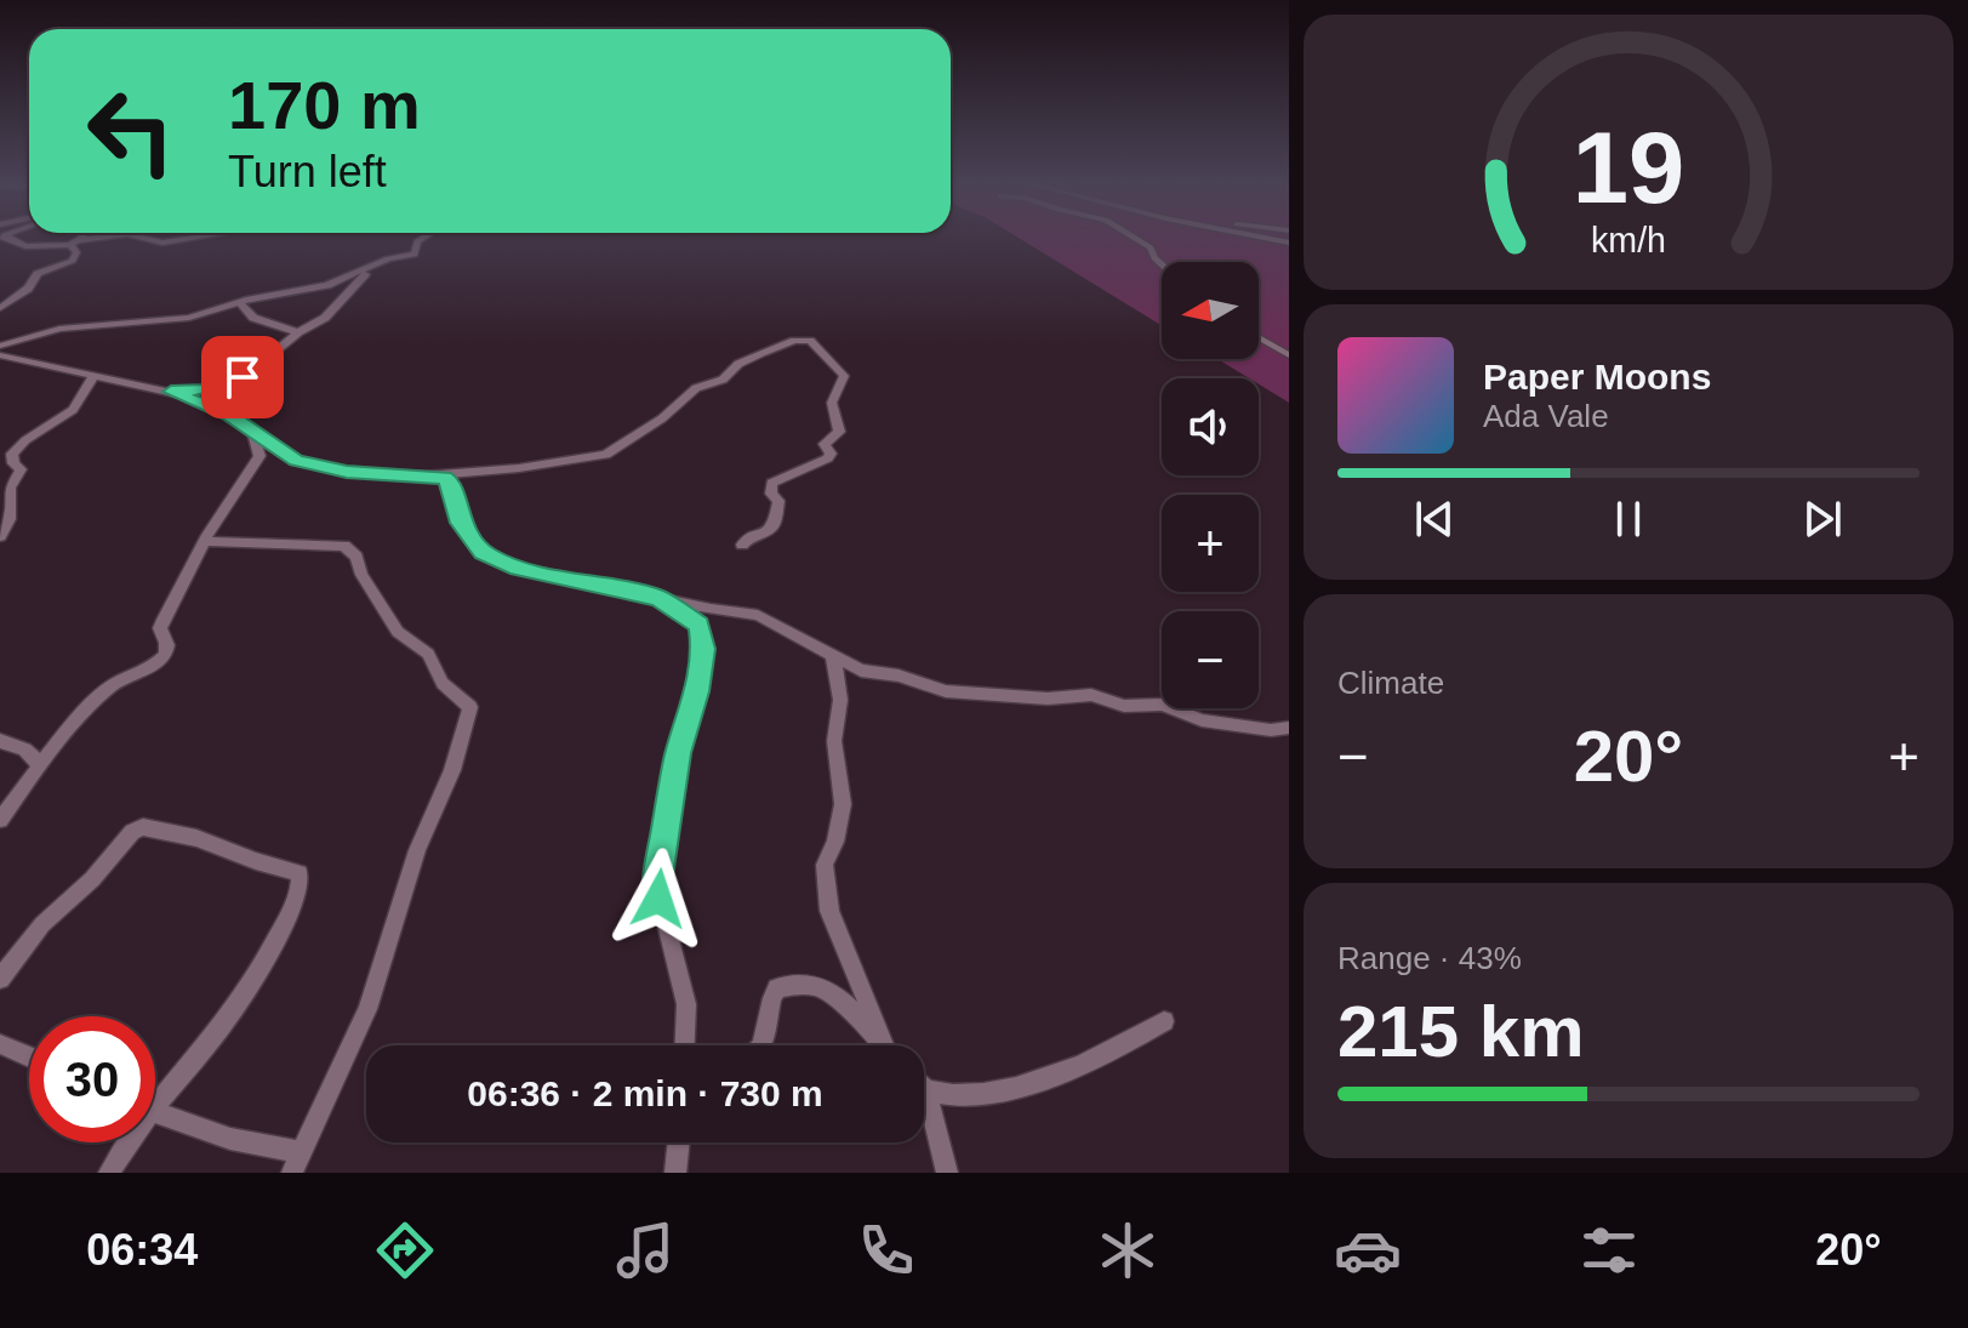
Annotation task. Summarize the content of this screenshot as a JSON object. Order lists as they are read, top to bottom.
{
  "north": "left",
  "page": {
    "turn": ["170 m", "Turn left"],
    "map_buttons": ["+", "−"],
    "song": ["Paper Moons", "Ada Vale"],
    "tile": [
      "Climate",
      ["Range · 43%", "215 km"]
    ],
    "heat": ["−", "20°", "+"],
    "limit": "30",
    "trip": "06:36 · 2 min · 730 m",
    "tabs": ["06:34", "20°"],
    "gauge": ["19", "km/h"]
  }
}
